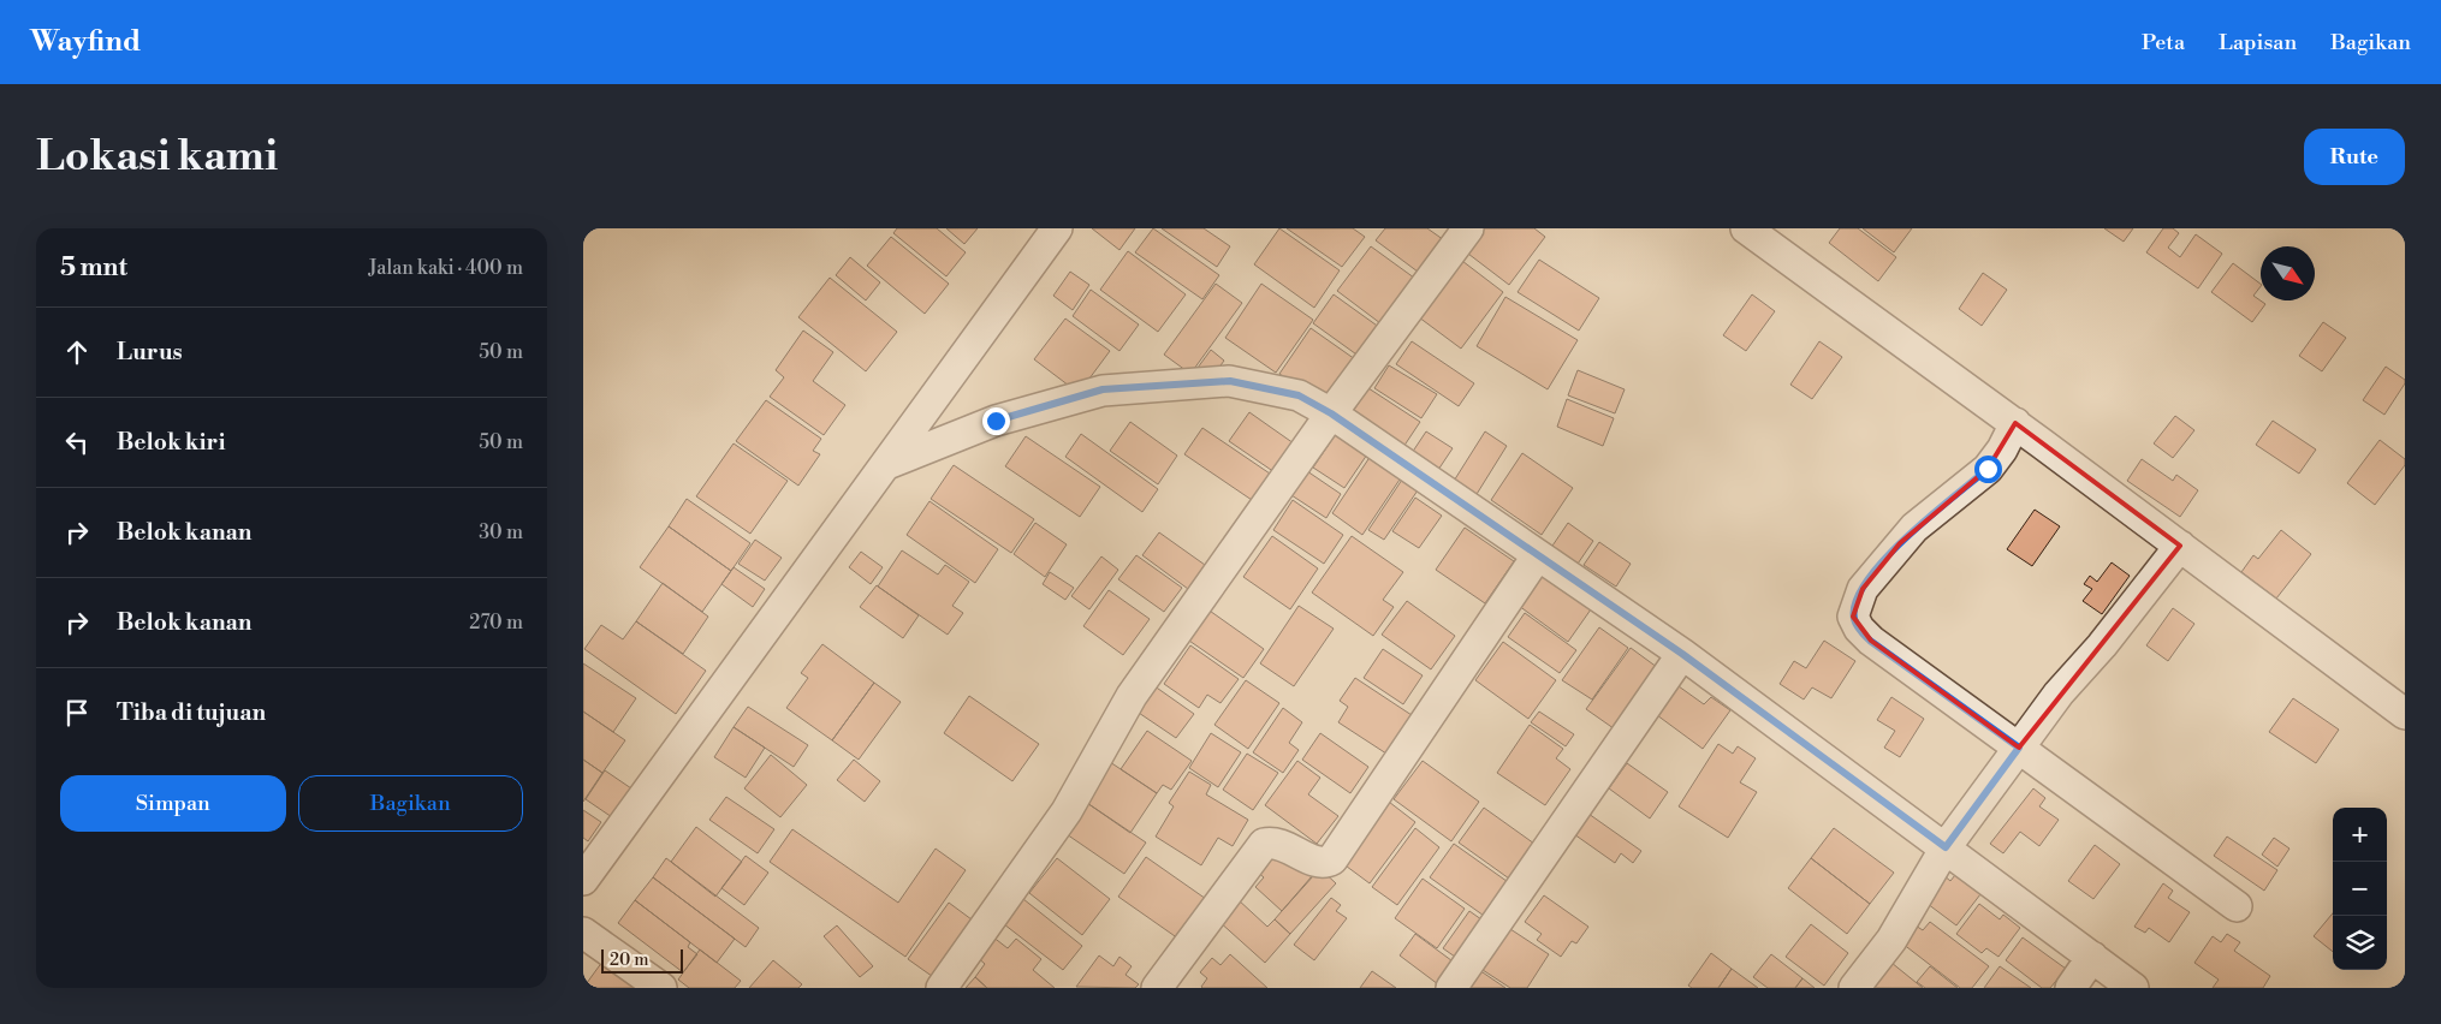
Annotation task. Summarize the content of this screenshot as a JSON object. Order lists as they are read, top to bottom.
{
  "scale_bar": "20 m",
  "north": "bottom right",
  "page": {
    "header": "Wayfind",
    "nav": ["Peta", "Lapisan", "Bagikan"],
    "buttons": [
      "Rute",
      ["Simpan", "Bagikan"]
    ],
    "title": "Lokasi kami",
    "heading": ["5 mnt", "Jalan kaki · 400 m"],
    "list": [
      ["Lurus", "50 m"],
      ["Belok kiri", "50 m"],
      ["Belok kanan", "30 m"],
      ["Belok kanan", "270 m"],
      "Tiba di tujuan"
    ],
    "map_buttons": ["+", "−"],
    "scale": "20 m"
  }
}
